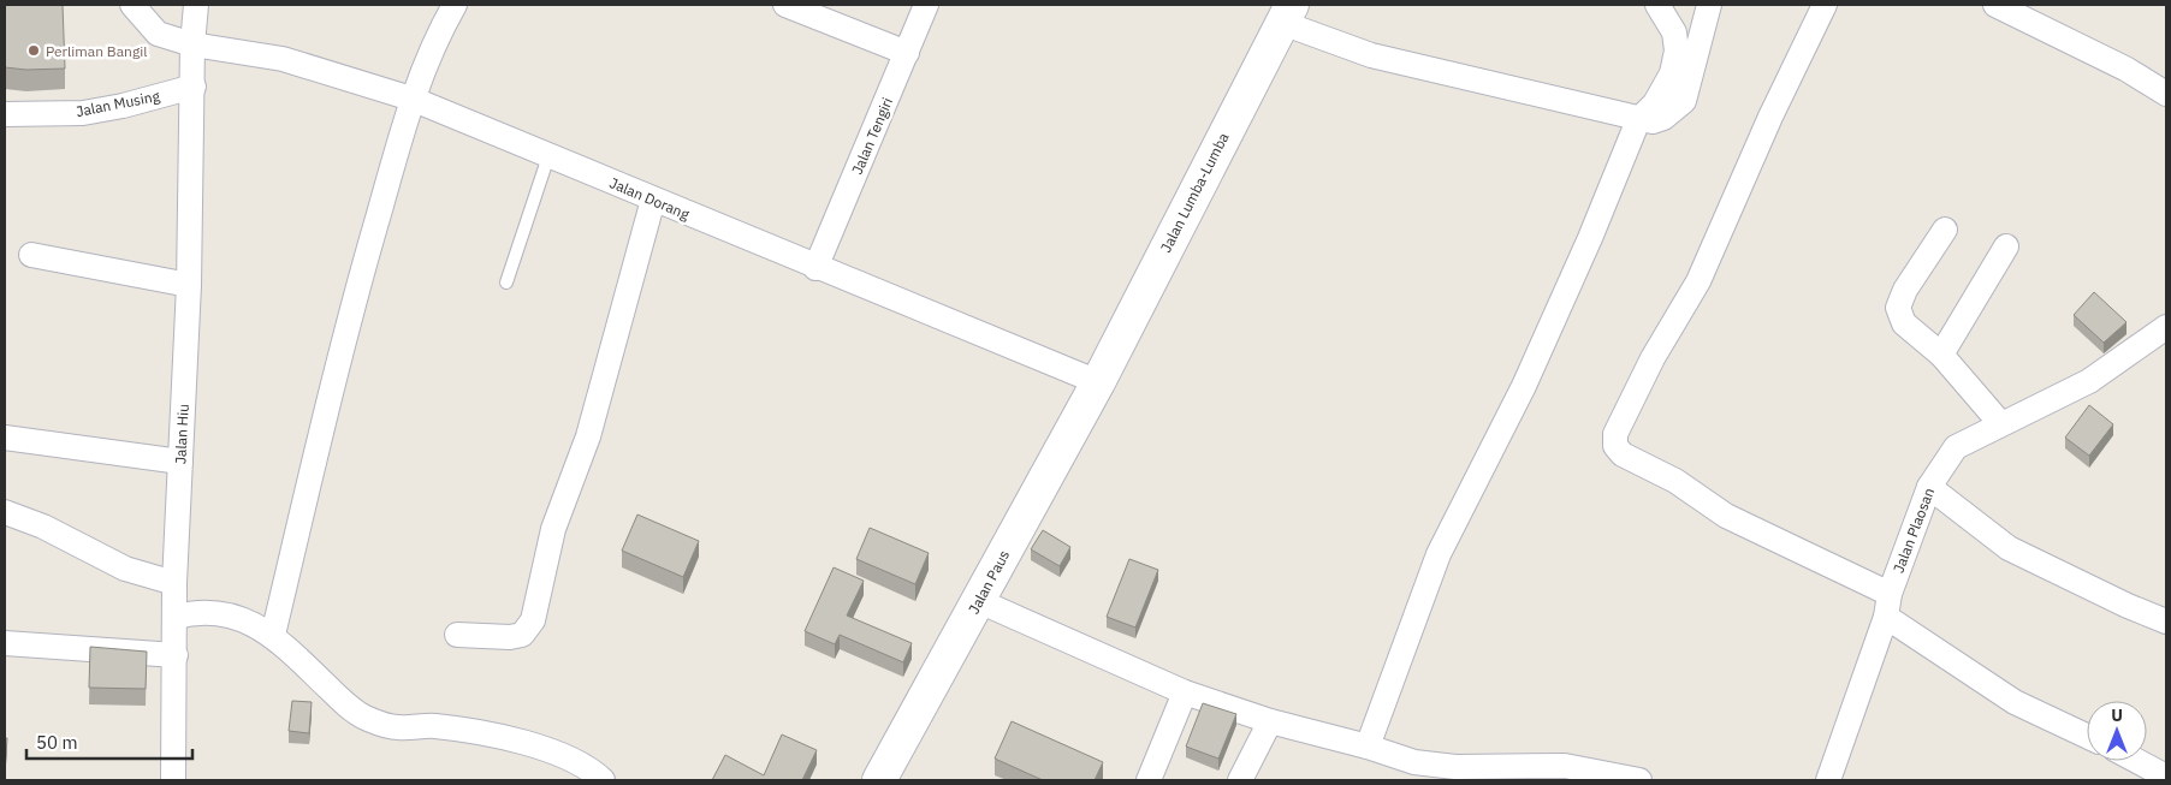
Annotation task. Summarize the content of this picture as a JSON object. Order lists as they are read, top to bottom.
{
  "streets": {
    "main road": ["Jalan Lumba-Lumba", "Jalan Paus"],
    "street": [
      "Jalan Musing",
      "Jalan Tengiri",
      "Jalan Dorang",
      "Jalan Hiu",
      "Jalan Plaosan"
    ]
  },
  "crossings": [
    ["Jalan Musing", "Jalan Hiu"],
    ["Jalan Tengiri", "Jalan Dorang"],
    ["Jalan Lumba-Lumba", "Jalan Dorang"],
    ["Jalan Lumba-Lumba", "Jalan Paus"],
    ["Jalan Dorang", "Jalan Hiu"],
    ["Jalan Dorang", "Jalan Paus"]
  ],
  "places": ["Perliman Bangil"],
  "scale_bar": "50 m",
  "north": "top"
}
